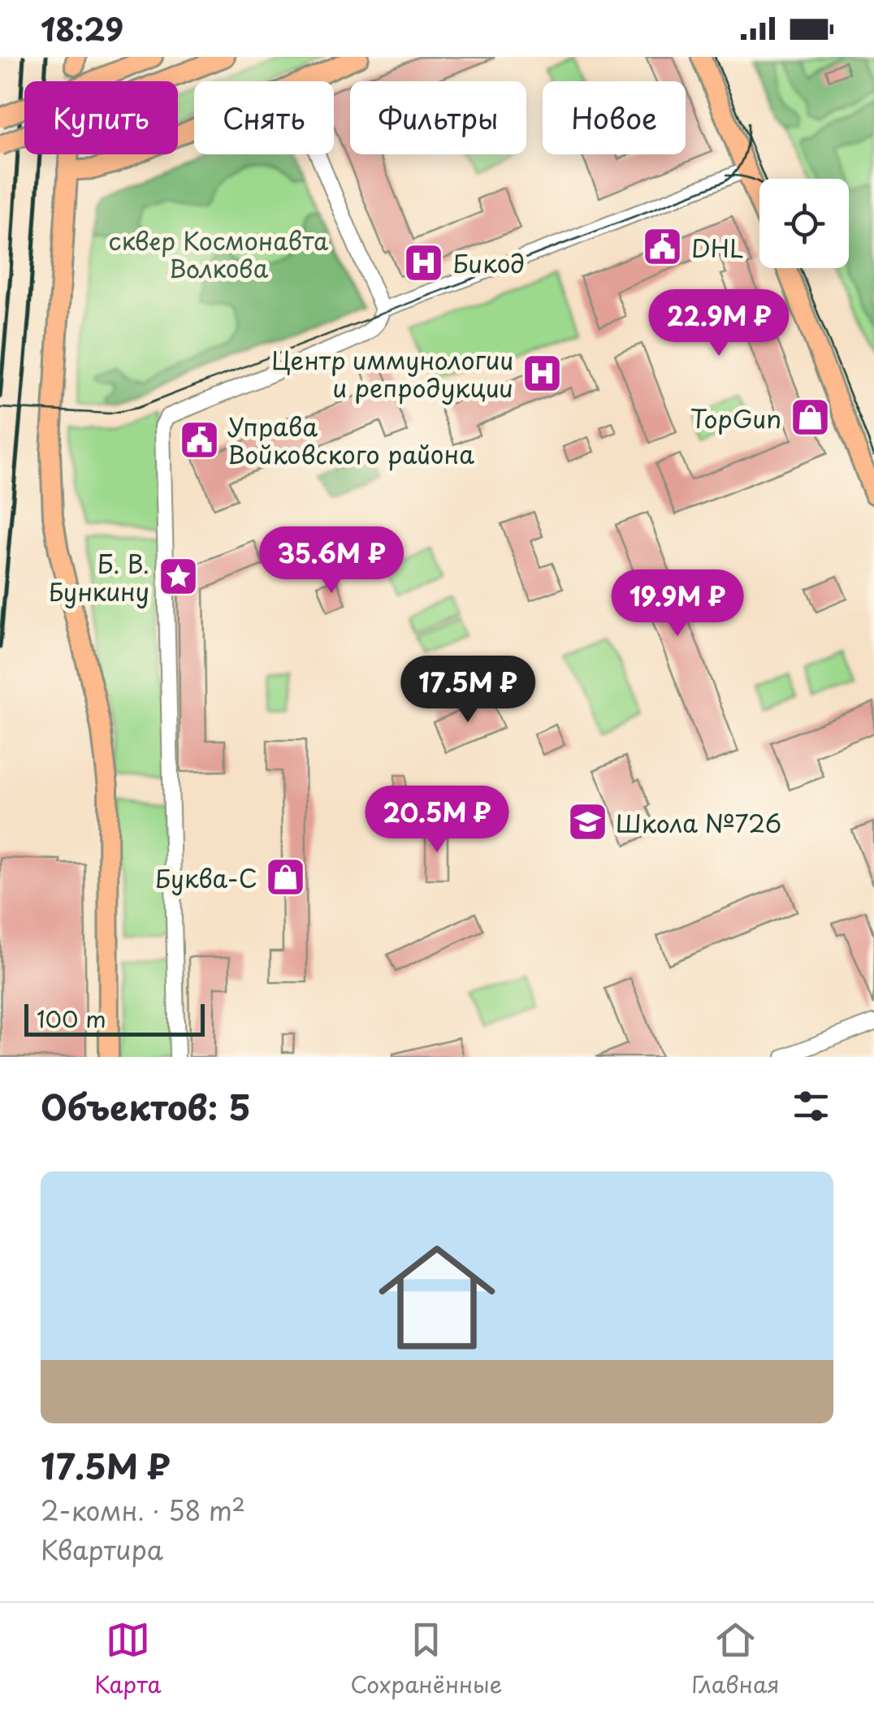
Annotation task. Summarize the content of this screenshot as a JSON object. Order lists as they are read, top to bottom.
{
  "parks": ["сквер Космонавта Волкова"],
  "places": {
    "public building": ["DHL", "Управа Войковского района"],
    "hospital": ["Бикод", "Центр иммунологии и репродукции"],
    "shop": ["TopGun", "Буква-С"],
    "place": ["Б. В. Бункину"],
    "school or university": ["Школа №726"]
  },
  "scale_bar": "100 m",
  "page": {
    "status": "18:29",
    "chip": [
      "Купить",
      "Снять",
      "Фильтры",
      "Новое"
    ],
    "price": [
      "22.9M ₽",
      "35.6M ₽",
      "19.9M ₽",
      "17.5M ₽",
      "20.5M ₽"
    ],
    "scale": "100 m",
    "heading": "Объектов: 5",
    "list": [
      {
        "name": "17.5M ₽",
        "note": "2-комн. · 58 m² · Квартира"
      }
    ],
    "tabs": ["Карта", "Сохранённые", "Главная"]
  }
}
